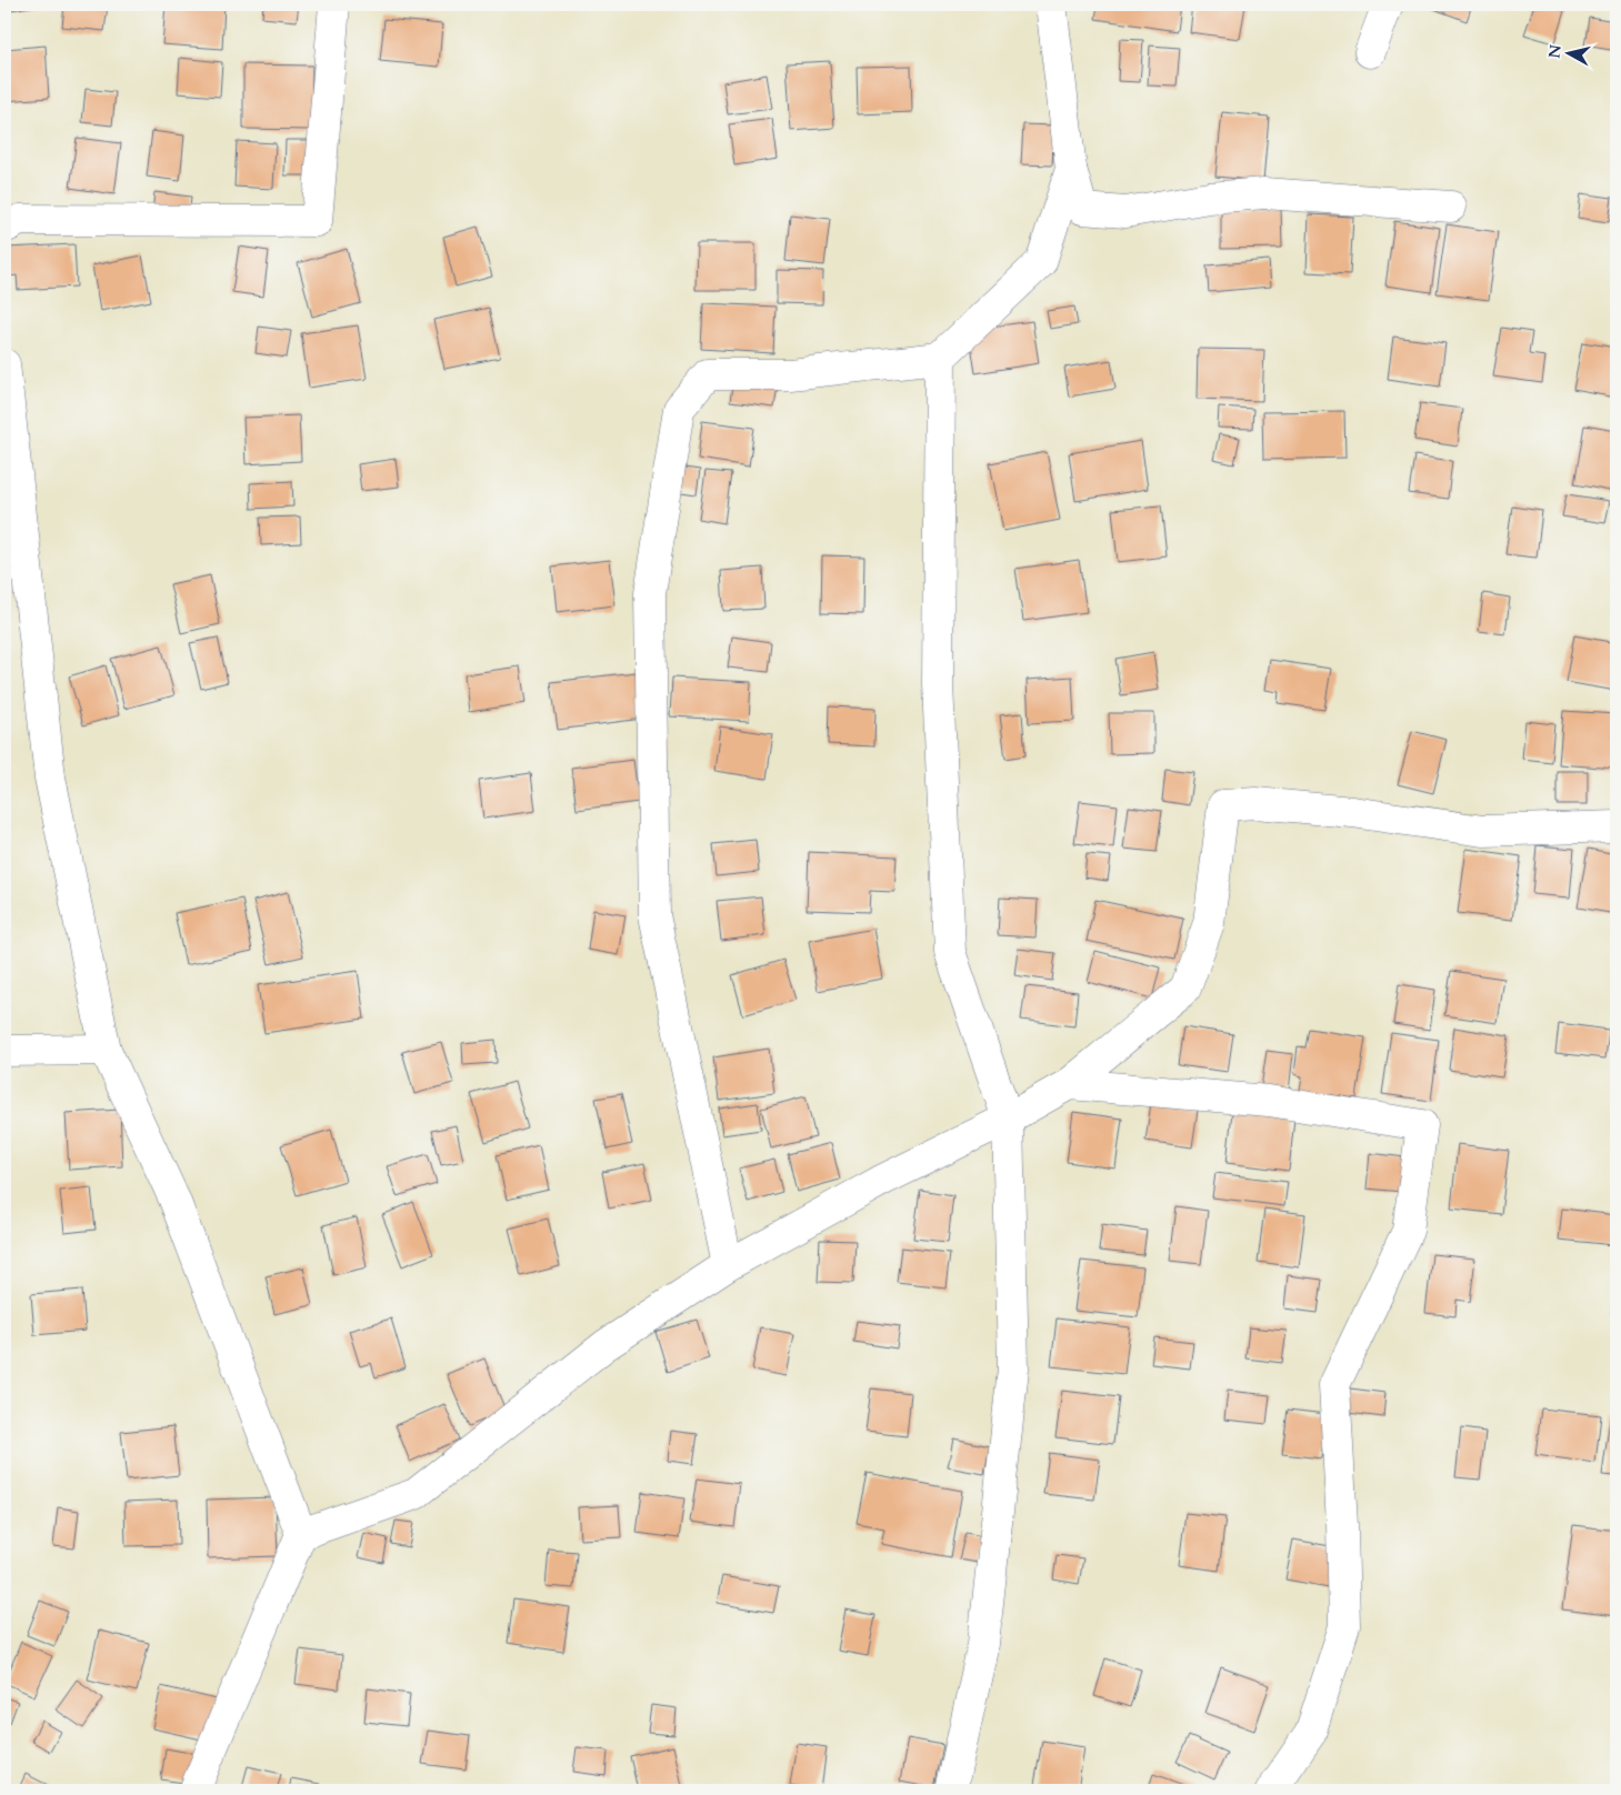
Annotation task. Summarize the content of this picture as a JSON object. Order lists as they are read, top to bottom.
{
  "north": "left"
}
